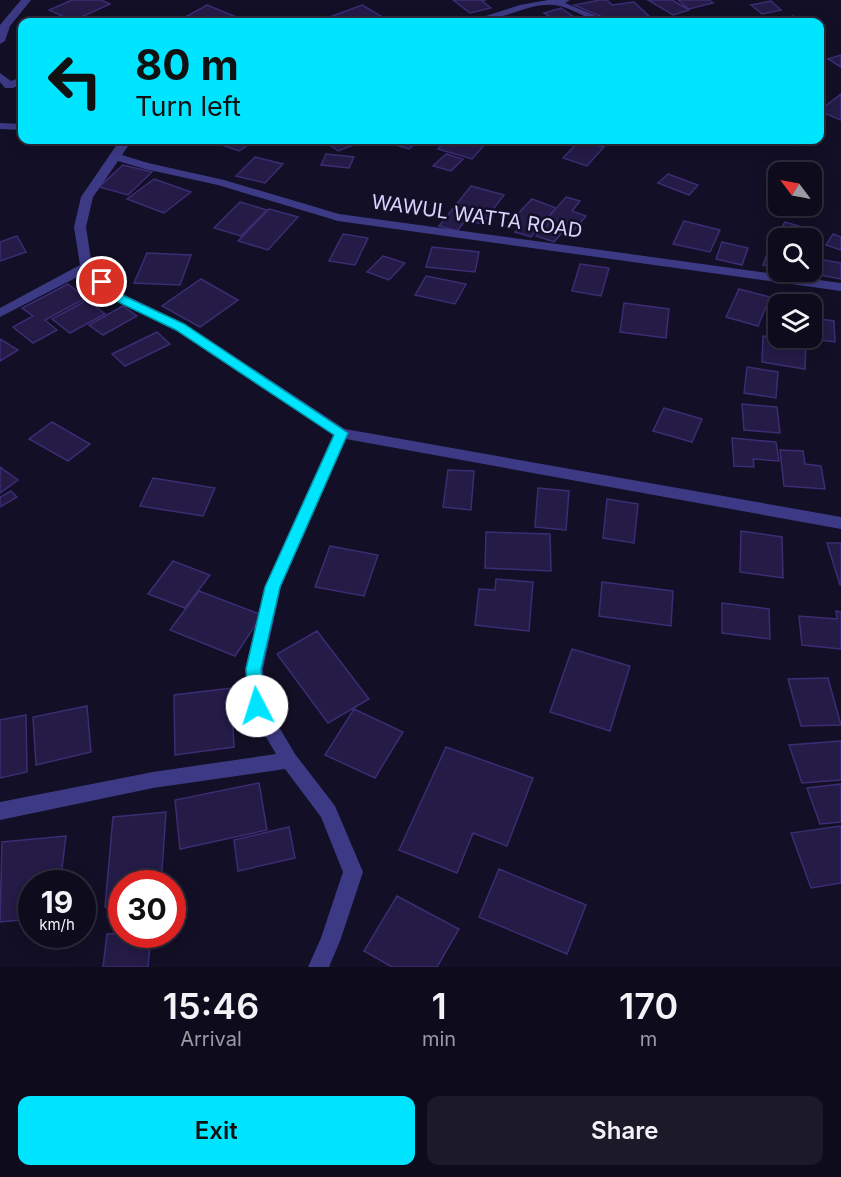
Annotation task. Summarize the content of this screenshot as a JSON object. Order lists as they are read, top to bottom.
{
  "streets": {
    "street": ["WAWUL WATTA ROAD"]
  },
  "north": "top left",
  "page": {
    "turn": ["80 m", "Turn left"],
    "speed": "19 km/h",
    "limit": "30",
    "eta": [
      "15:46",
      "Arrival",
      "1",
      "min",
      "170",
      "m"
    ],
    "buttons": ["Exit", "Share"]
  }
}
